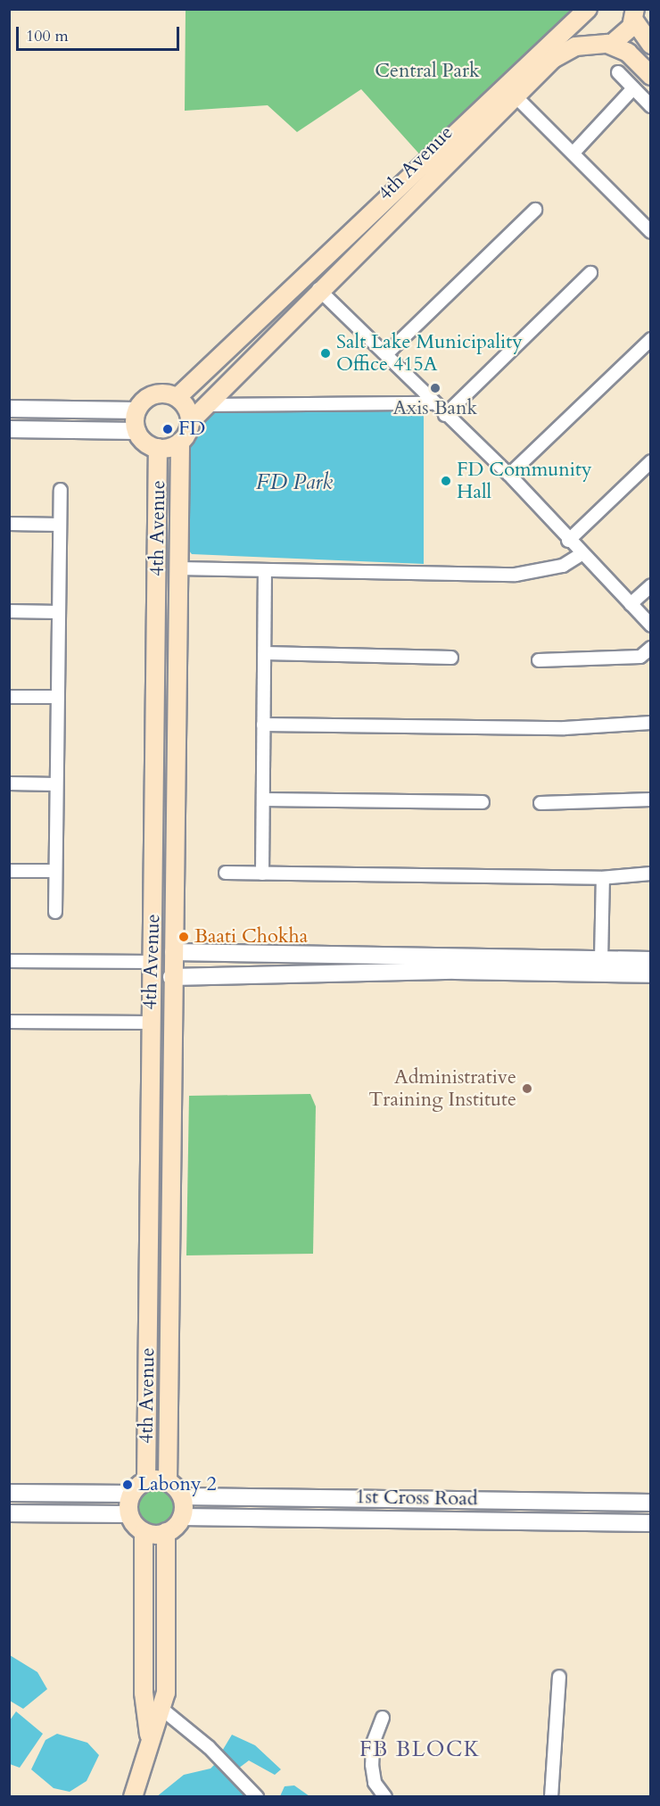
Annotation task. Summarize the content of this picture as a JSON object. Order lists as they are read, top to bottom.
{
  "streets": {
    "main road": ["4th Avenue"],
    "street": ["1st Cross Road"]
  },
  "crossings": [
    ["4th Avenue", "1st Cross Road"]
  ],
  "districts": ["FB BLOCK"],
  "water": ["FD Park"],
  "parks": ["Central Park"],
  "places": [
    "Salt Lake Municipality Office 415A",
    "Axis Bank",
    "FD",
    "FD Community Hall",
    "Baati Chokha",
    "Administrative Training Institute",
    "Labony 2"
  ],
  "scale_bar": "100 m"
}
